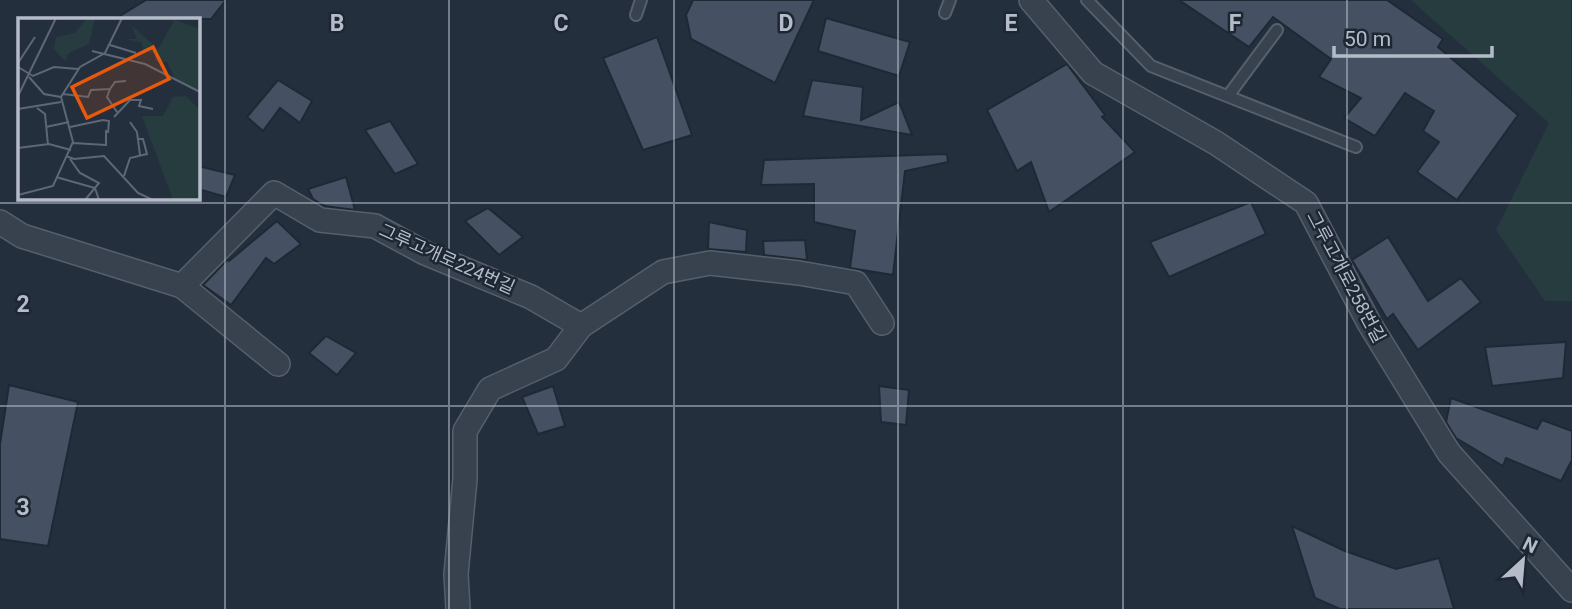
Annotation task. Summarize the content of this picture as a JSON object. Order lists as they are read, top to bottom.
{
  "streets": {
    "street": ["그루고개로224번길", "그루고개로258번길"]
  },
  "scale_bar": "50 m",
  "north": "top right",
  "grid": {
    "columns": [
      "B",
      "C",
      "D",
      "E",
      "F"
    ],
    "rows": ["2", "3"]
  }
}
